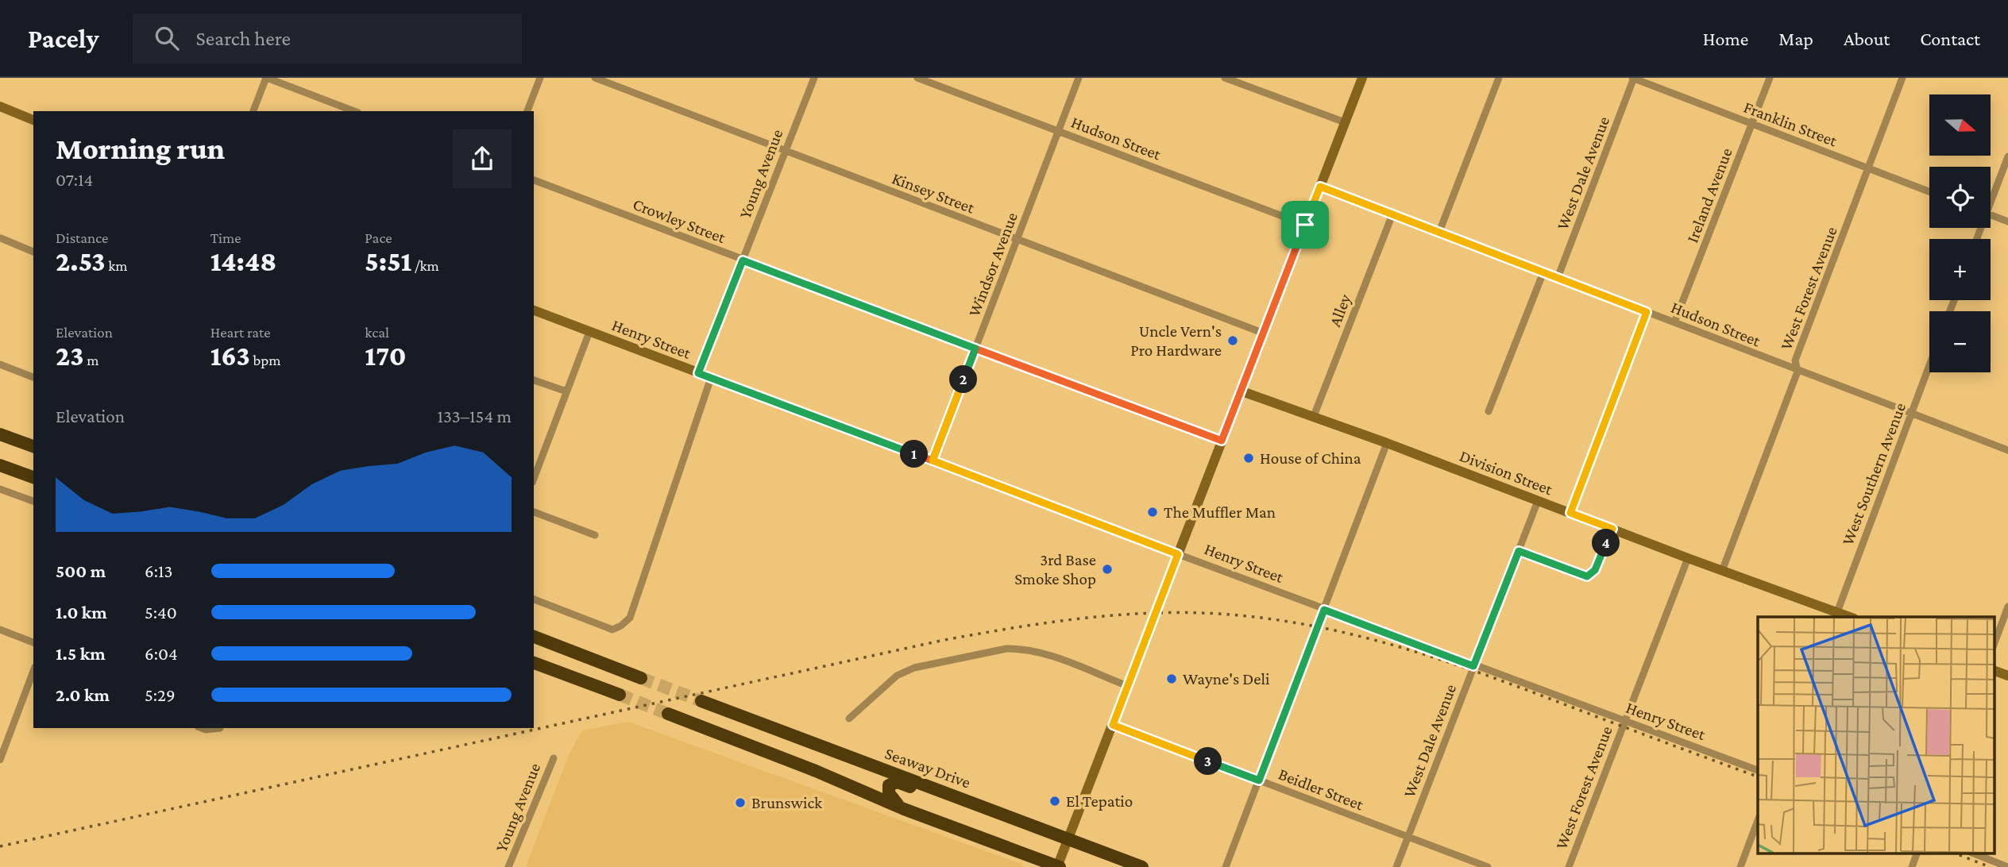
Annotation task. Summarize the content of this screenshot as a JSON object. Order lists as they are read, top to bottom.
{
  "streets": {
    "highway": ["Seaway Drive"],
    "main road": ["Henry Street", "Division Street"],
    "street": [
      "Franklin Street",
      "Hudson Street",
      "West Dale Avenue",
      "Young Avenue",
      "Kinsey Street",
      "Ireland Avenue",
      "Crowley Street",
      "Windsor Avenue",
      "West Forest Avenue",
      "Alley",
      "West Southern Avenue",
      "Beidler Street"
    ]
  },
  "crossings": [
    ["Franklin Street", "West Dale Avenue"],
    ["Franklin Street", "Ireland Avenue"],
    ["Franklin Street", "West Forest Avenue"],
    ["Hudson Street", "West Dale Avenue"],
    ["Hudson Street", "Ireland Avenue"],
    ["Hudson Street", "Windsor Avenue"],
    ["Hudson Street", "West Forest Avenue"],
    ["Hudson Street", "Alley"],
    ["Hudson Street", "West Southern Avenue"],
    ["West Dale Avenue", "Henry Street"],
    ["West Dale Avenue", "Division Street"],
    ["West Dale Avenue", "Beidler Street"],
    ["Young Avenue", "Kinsey Street"],
    ["Young Avenue", "Crowley Street"],
    ["Young Avenue", "Henry Street"],
    ["Kinsey Street", "Windsor Avenue"],
    ["Crowley Street", "Windsor Avenue"],
    ["Windsor Avenue", "Henry Street"],
    ["West Forest Avenue", "Henry Street"],
    ["West Forest Avenue", "Division Street"],
    ["Alley", "Division Street"],
    ["Division Street", "West Southern Avenue"]
  ],
  "places": [
    "Uncle Vern's Pro Hardware",
    "House of China",
    "The Muffler Man",
    "3rd Base Smoke Shop",
    "Wayne's Deli",
    "El Tepatio",
    "Brunswick"
  ],
  "north": "right",
  "page": {
    "header": "Pacely",
    "search": "Search here",
    "nav": [
      "Home",
      "Map",
      "About",
      "Contact"
    ],
    "map_buttons": ["+", "−"],
    "heading": ["Morning run", "07:14"],
    "stats": [
      ["Distance", "2.53 km"],
      ["Time", "14:48"],
      ["Pace", "5:51 /km"],
      ["Elevation", "23 m"],
      ["Heart rate", "163 bpm"],
      ["kcal", "170"]
    ],
    "pins": [
      "2",
      "1",
      "4",
      "3"
    ],
    "chart": ["Elevation", "133–154 m"],
    "list": [
      {
        "name": "500 m",
        "note": "6:13"
      },
      {
        "name": "1.0 km",
        "note": "5:40"
      },
      {
        "name": "1.5 km",
        "note": "6:04"
      },
      {
        "name": "2.0 km",
        "note": "5:29"
      }
    ]
  }
}
